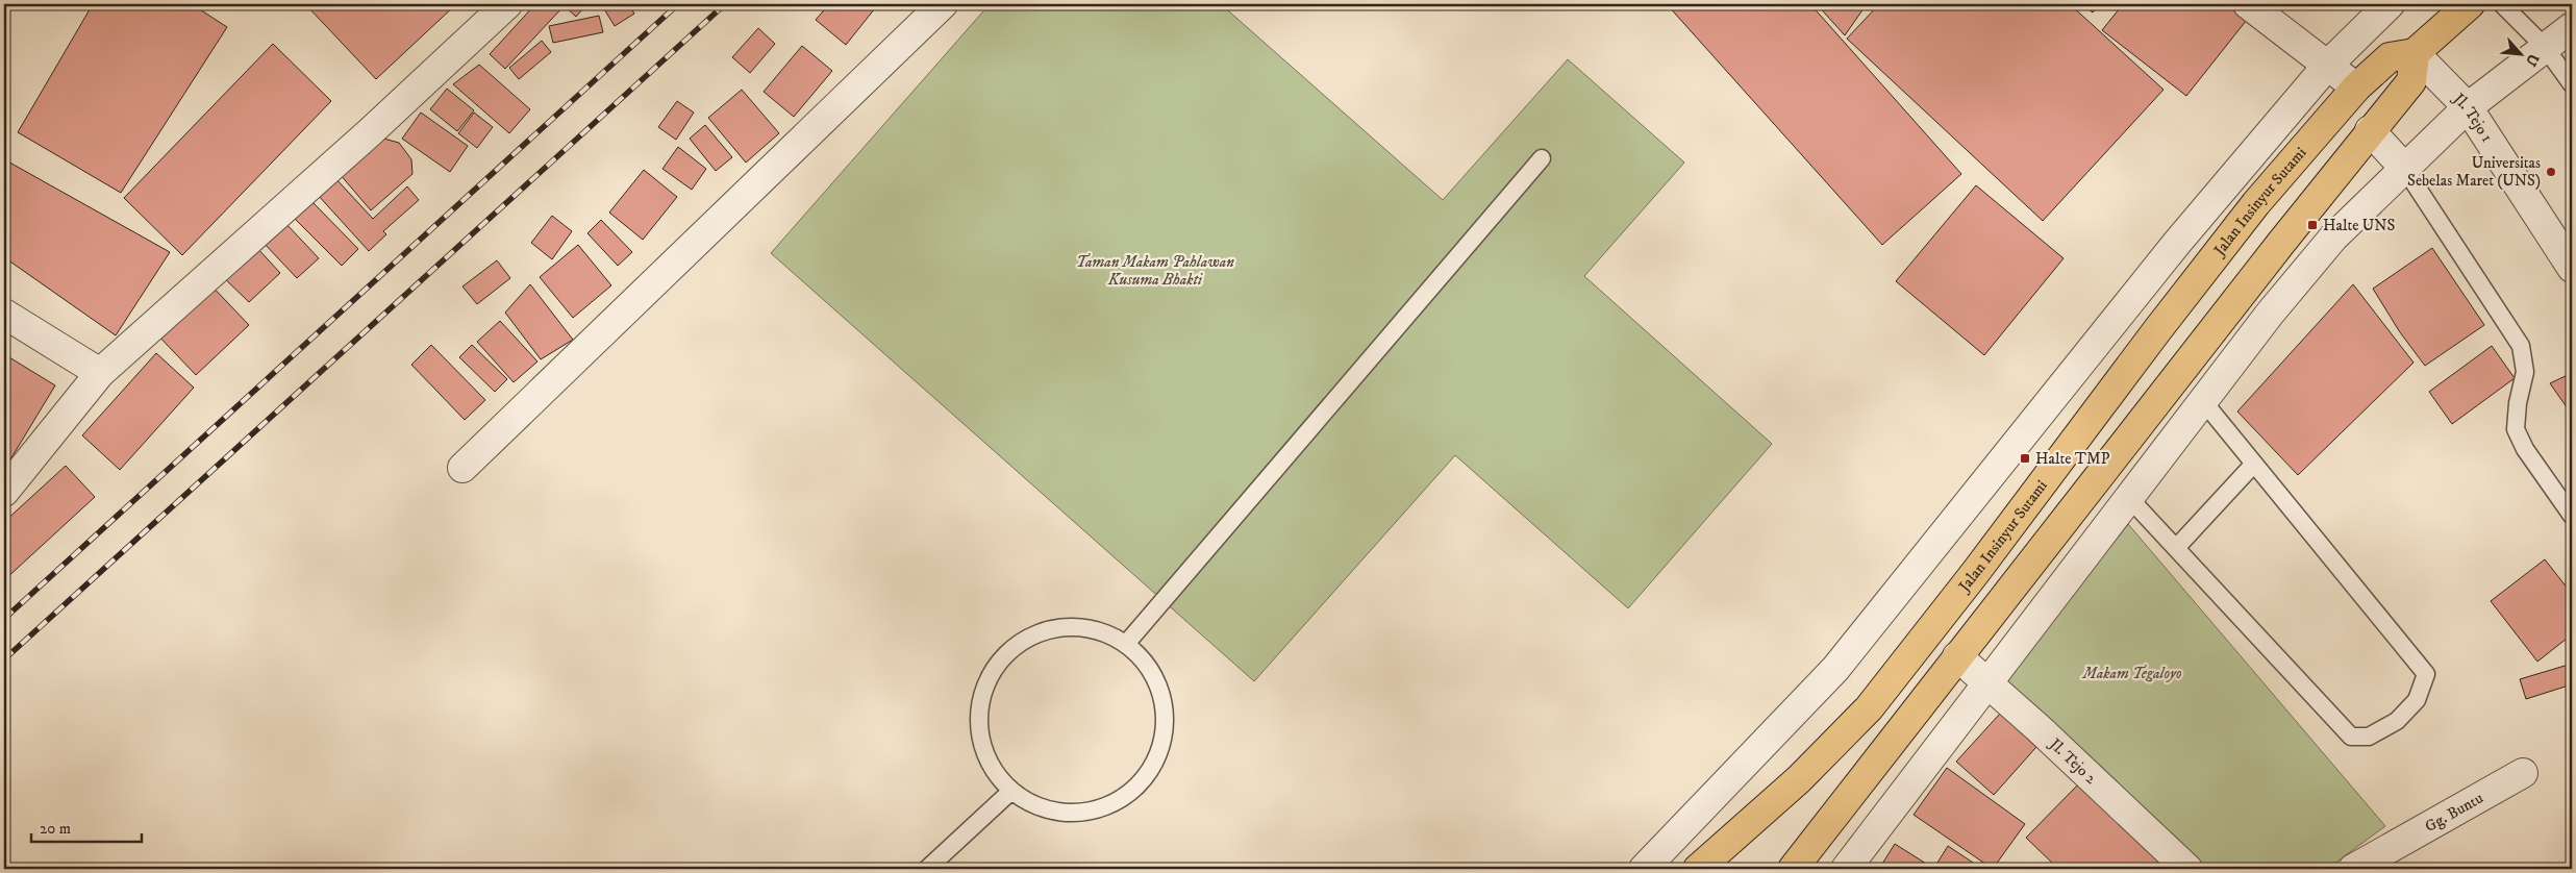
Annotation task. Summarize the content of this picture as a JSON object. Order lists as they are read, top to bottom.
{
  "streets": {
    "highway": ["Jalan Insinyur Sutami"],
    "street": ["Jl. Tejo 1", "Jl. Tejo 2", "Gg. Buntu"]
  },
  "crossings": [
    ["Jl. Tejo 1", "Jalan Insinyur Sutami"]
  ],
  "parks": ["Taman Makam Pahlawan Kusuma Bhakti", "Makam Tegaloyo"],
  "places": {
    "other": ["Universitas Sebelas Maret (UNS)"],
    "transit": ["Halte UNS", "Halte TMP"]
  },
  "scale_bar": "20 m",
  "north": "bottom right"
}
